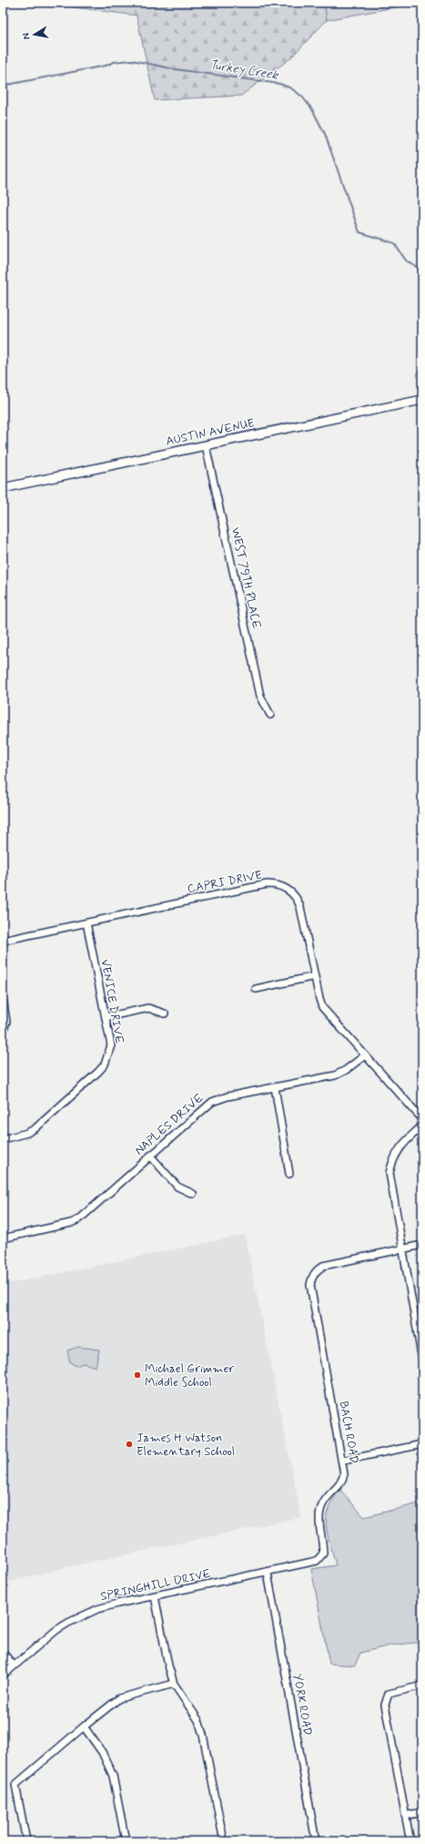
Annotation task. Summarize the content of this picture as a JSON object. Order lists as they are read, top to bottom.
{
  "streets": {
    "street": [
      "AUSTIN AVENUE",
      "WEST 79TH PLACE",
      "CAPRI DRIVE",
      "VENICE DRIVE",
      "NAPLES DRIVE",
      "BACH ROAD",
      "SPRINGHILL DRIVE",
      "YORK ROAD"
    ]
  },
  "crossings": [
    ["AUSTIN AVENUE", "WEST 79TH PLACE"],
    ["CAPRI DRIVE", "VENICE DRIVE"],
    ["CAPRI DRIVE", "NAPLES DRIVE"],
    ["BACH ROAD", "SPRINGHILL DRIVE"],
    ["BACH ROAD", "YORK ROAD"],
    ["SPRINGHILL DRIVE", "YORK ROAD"]
  ],
  "water": ["Turkey Creek"],
  "places": ["Michael Grimmer Middle School", "James H Watson Elementary School"],
  "north": "left"
}
